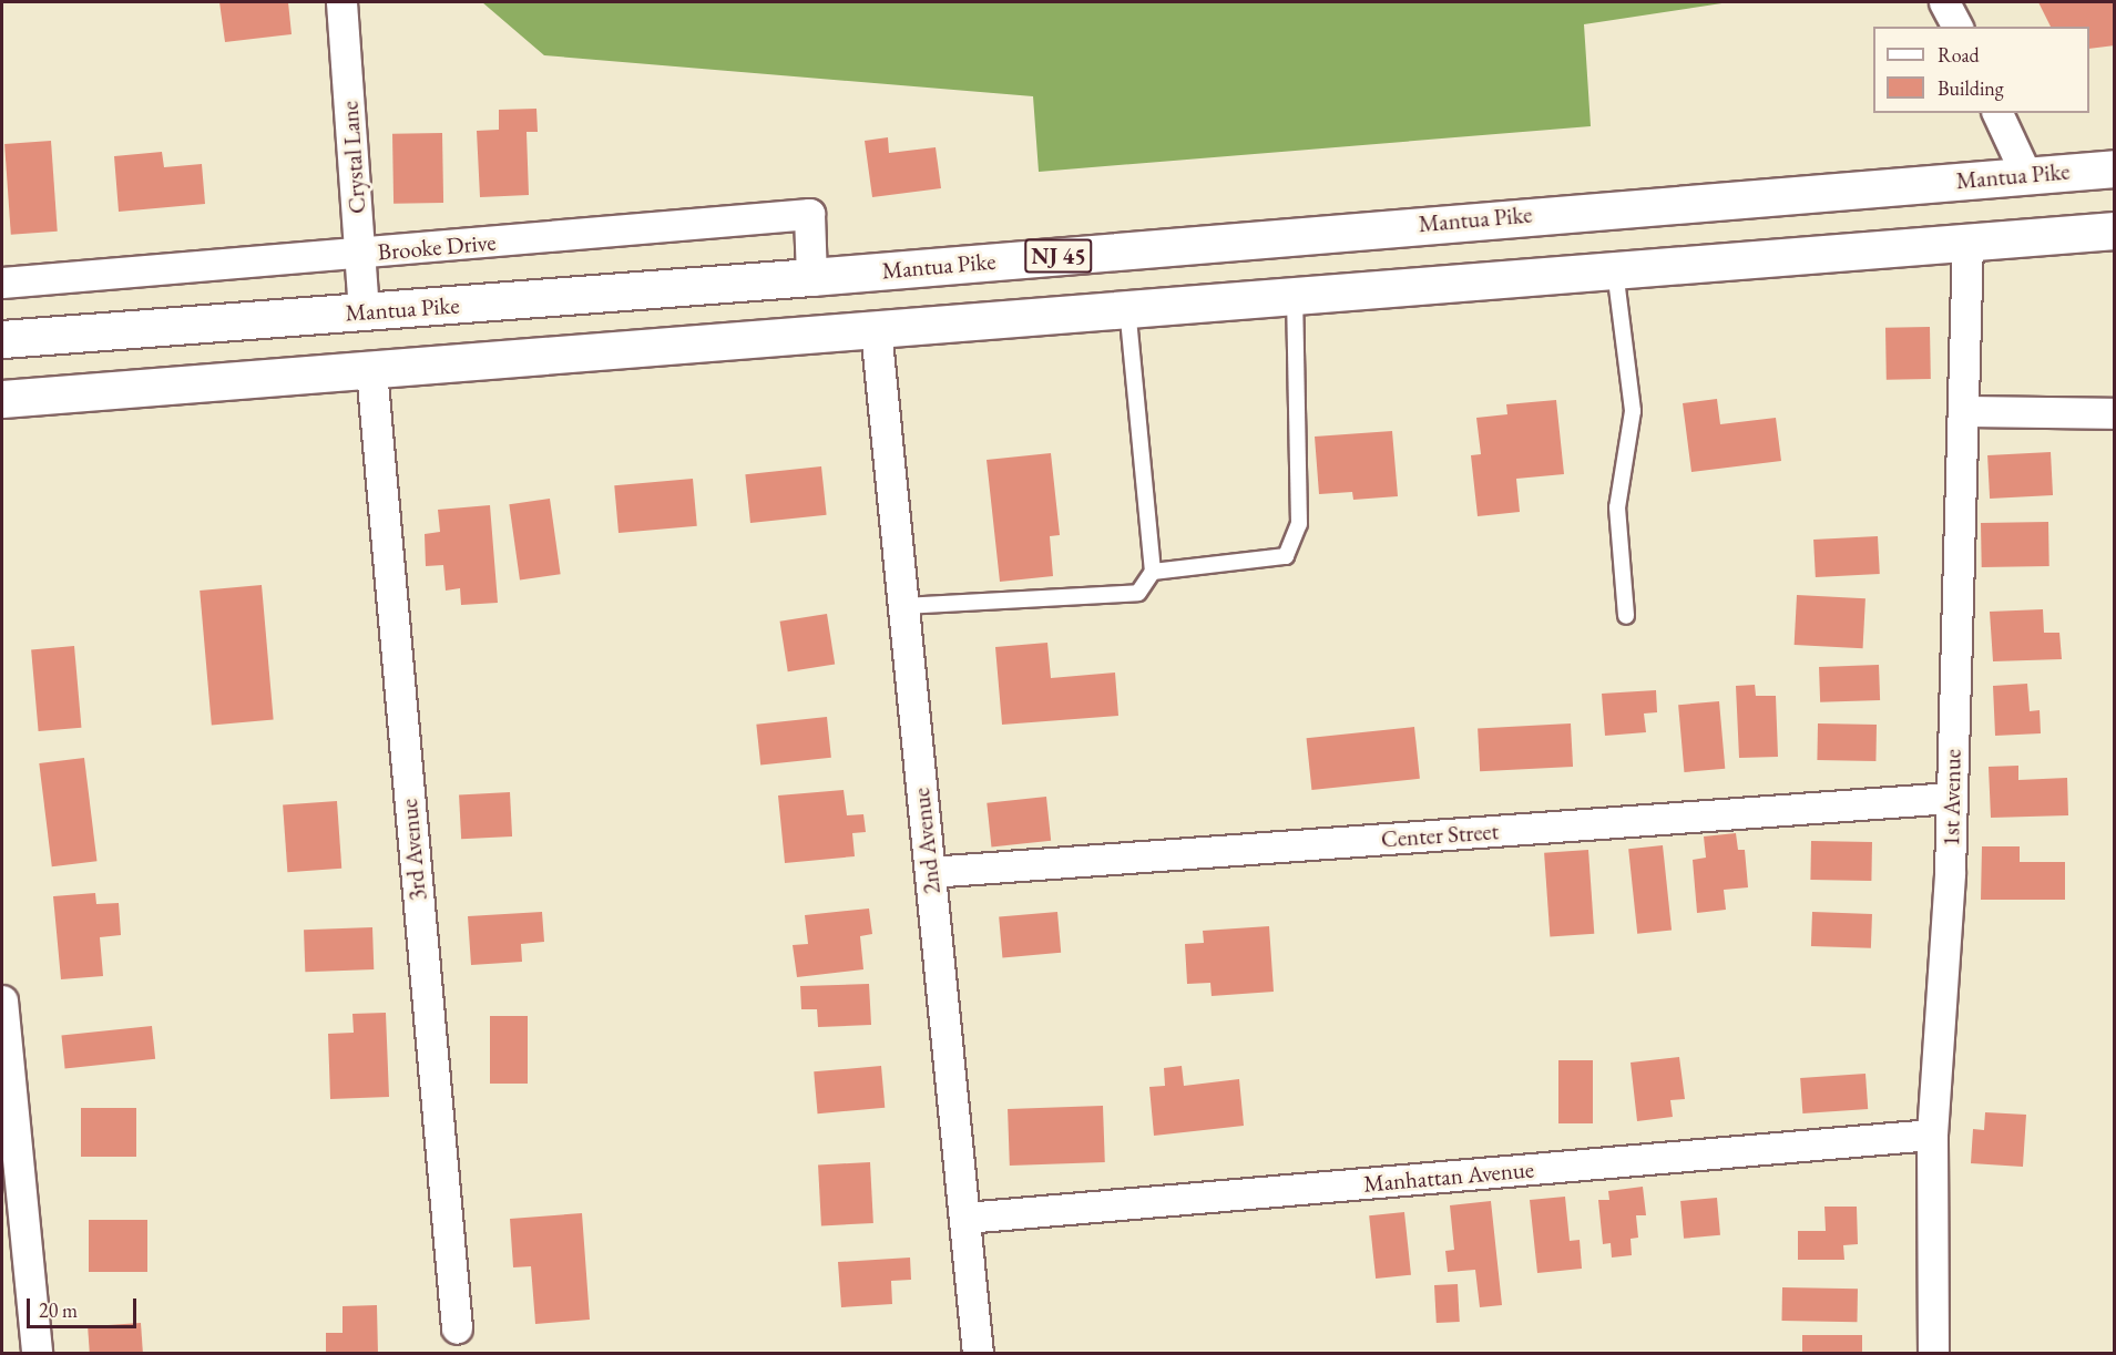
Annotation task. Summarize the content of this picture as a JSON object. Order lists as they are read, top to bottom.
{
  "streets": {
    "main road": ["Mantua Pike", "NJ 45"],
    "street": [
      "Crystal Lane",
      "Brooke Drive",
      "1st Avenue",
      "Center Street",
      "2nd Avenue",
      "3rd Avenue",
      "Manhattan Avenue"
    ]
  },
  "crossings": [
    ["Crystal Lane", "Mantua Pike"],
    ["Crystal Lane", "Brooke Drive"],
    ["Mantua Pike", "Brooke Drive"],
    ["1st Avenue", "Center Street"],
    ["1st Avenue", "Manhattan Avenue"],
    ["Center Street", "2nd Avenue"],
    ["2nd Avenue", "Manhattan Avenue"]
  ],
  "legend": ["Road", "Building"],
  "scale_bar": "20 m"
}
